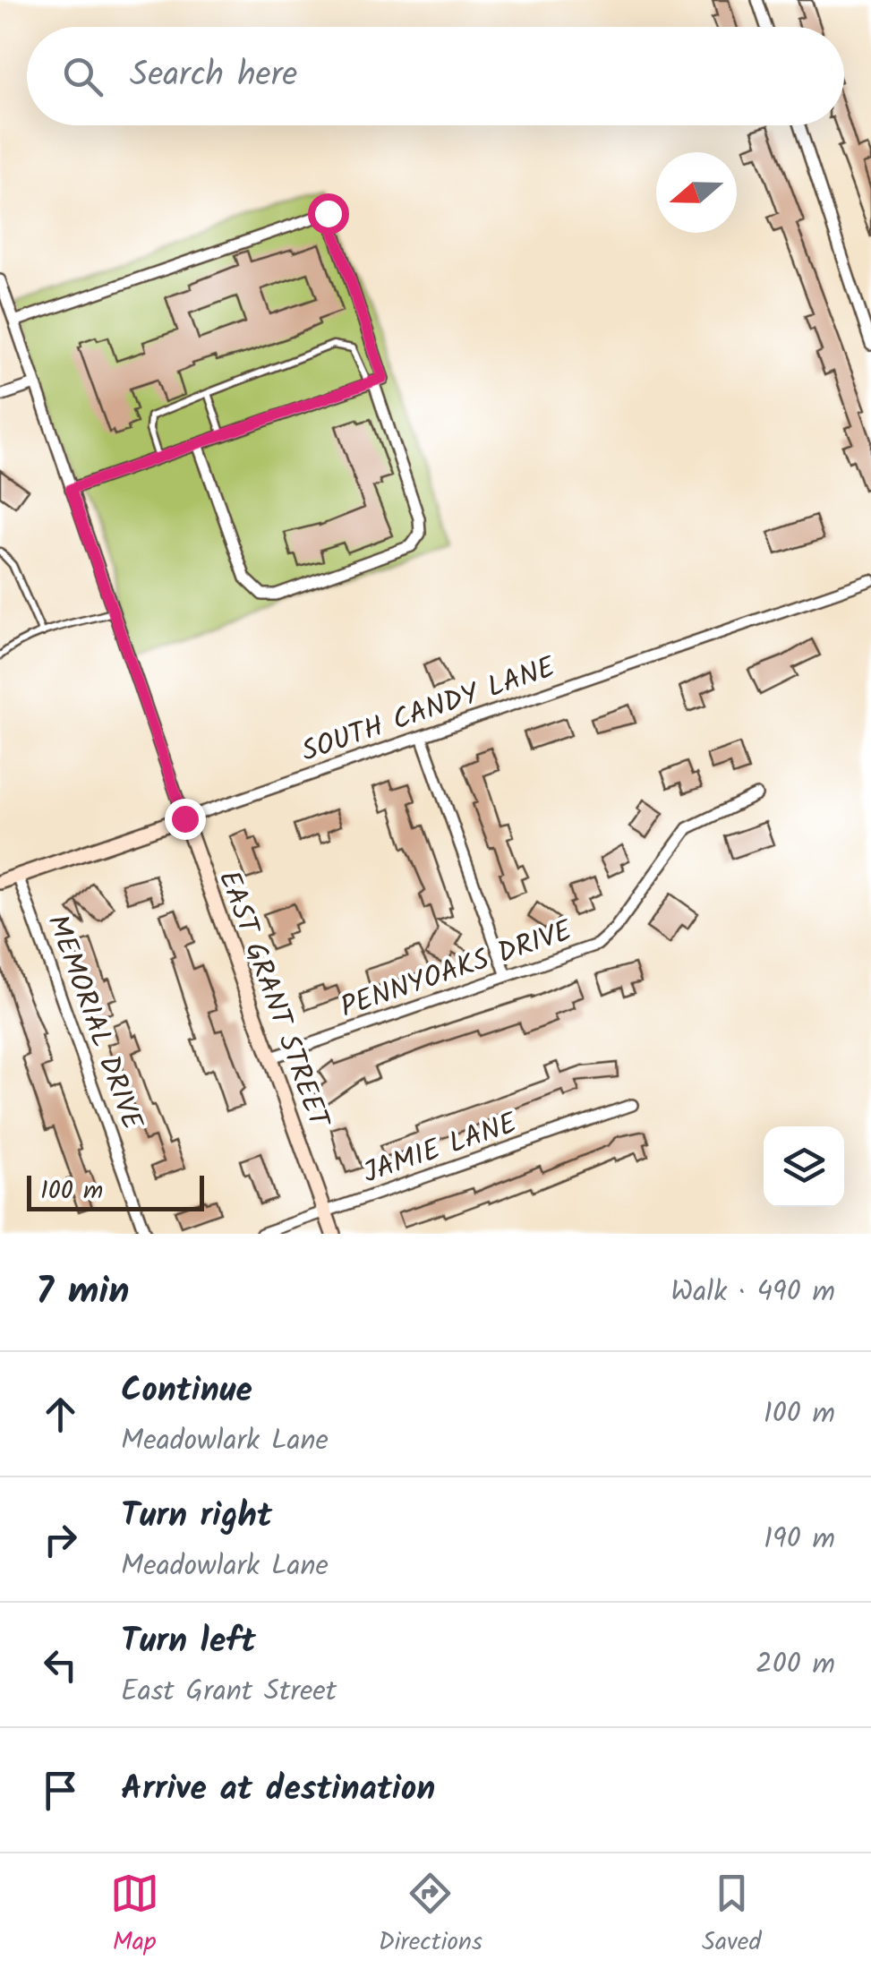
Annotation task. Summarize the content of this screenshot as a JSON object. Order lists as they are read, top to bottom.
{
  "streets": {
    "main road": ["SOUTH CANDY LANE", "EAST GRANT STREET"],
    "street": ["PENNYOAKS DRIVE", "MEMORIAL DRIVE", "JAMIE LANE"]
  },
  "crossings": [
    ["SOUTH CANDY LANE", "EAST GRANT STREET"],
    ["SOUTH CANDY LANE", "MEMORIAL DRIVE"],
    ["PENNYOAKS DRIVE", "EAST GRANT STREET"],
    ["EAST GRANT STREET", "JAMIE LANE"]
  ],
  "scale_bar": "100 m",
  "north": "left",
  "page": {
    "search": "Search here",
    "scale": "100 m",
    "heading": ["7 min", "Walk · 490 m"],
    "list": [
      ["Continue", "Meadowlark Lane", "100 m"],
      ["Turn right", "Meadowlark Lane", "190 m"],
      ["Turn left", "East Grant Street", "200 m"],
      "Arrive at destination"
    ],
    "nav": ["Map", "Directions", "Saved"]
  }
}
